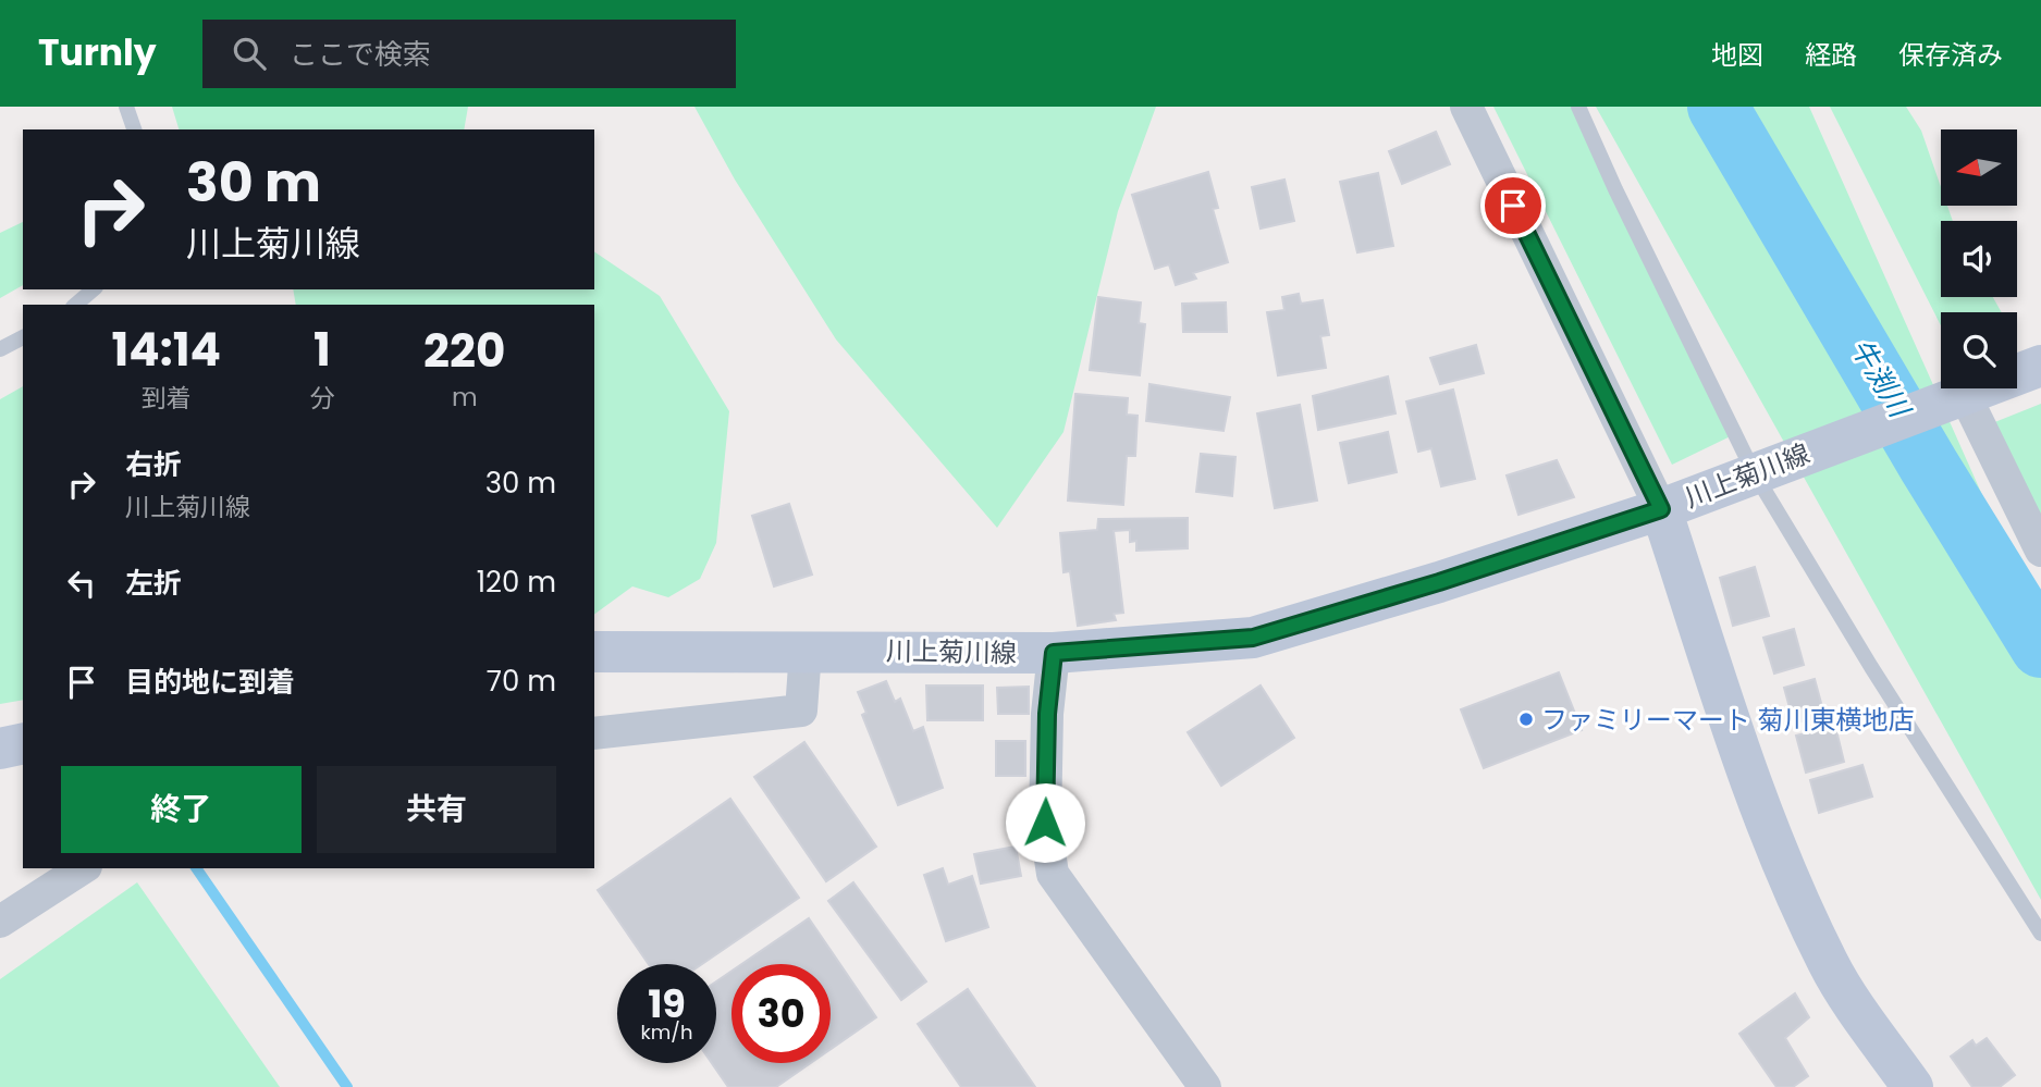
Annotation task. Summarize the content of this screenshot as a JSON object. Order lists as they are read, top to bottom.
{
  "streets": {
    "main road": ["川上菊川線"]
  },
  "water": ["牛渕川"],
  "places": ["ファミリーマート 菊川東横地店"],
  "north": "left",
  "page": {
    "header": "Turnly",
    "search": "ここで検索",
    "nav": ["地図", "経路", "保存済み"],
    "turn": ["30 m", "川上菊川線"],
    "eta": [
      "14:14",
      "到着",
      "1",
      "分",
      "220",
      "m"
    ],
    "list": [
      {
        "name": "右折",
        "note": "川上菊川線",
        "value": "30 m"
      },
      {
        "name": "左折",
        "value": "120 m"
      },
      {
        "name": "目的地に到着",
        "value": "70 m"
      }
    ],
    "buttons": ["終了", "共有"],
    "speed": "19 km/h",
    "limit": "30"
  }
}
